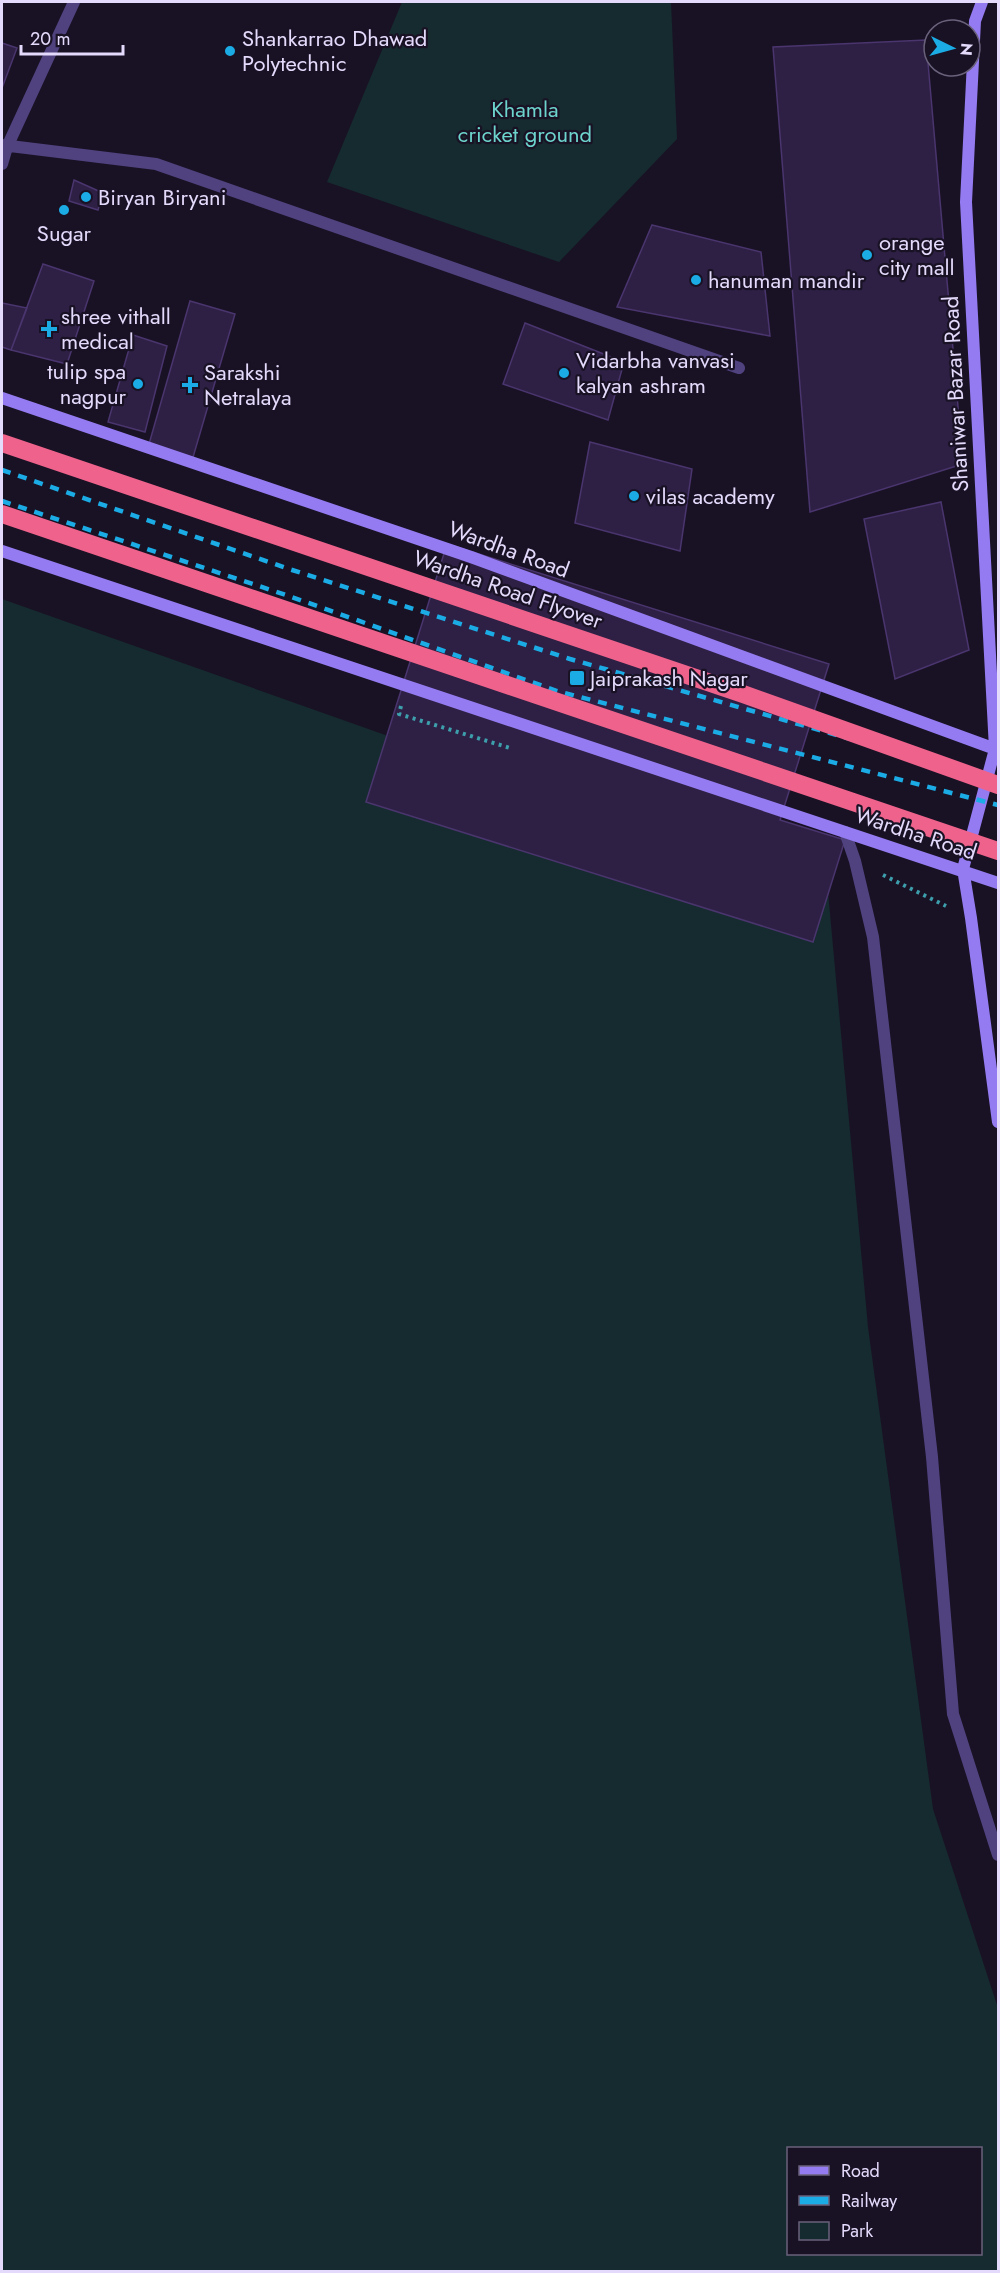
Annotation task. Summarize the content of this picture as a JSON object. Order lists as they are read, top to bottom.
{
  "streets": {
    "highway": ["Wardha Road Flyover"],
    "street": ["Shaniwar Bazar Road", "Wardha Road"]
  },
  "crossings": [
    ["Shaniwar Bazar Road", "Wardha Road"]
  ],
  "parks": ["Khamla cricket ground"],
  "places": {
    "other": [
      "Shankarrao Dhawad Polytechnic",
      "Biryan Biryani",
      "Sugar",
      "orange city mall",
      "hanuman mandir",
      "Vidarbha vanvasi kalyan ashram",
      "tulip spa nagpur",
      "vilas academy"
    ],
    "health": ["shree vithall medical", "Sarakshi Netralaya"],
    "transit": ["Jaiprakash Nagar"]
  },
  "legend": ["Road", "Railway", "Park"],
  "scale_bar": "20 m",
  "north": "right"
}
